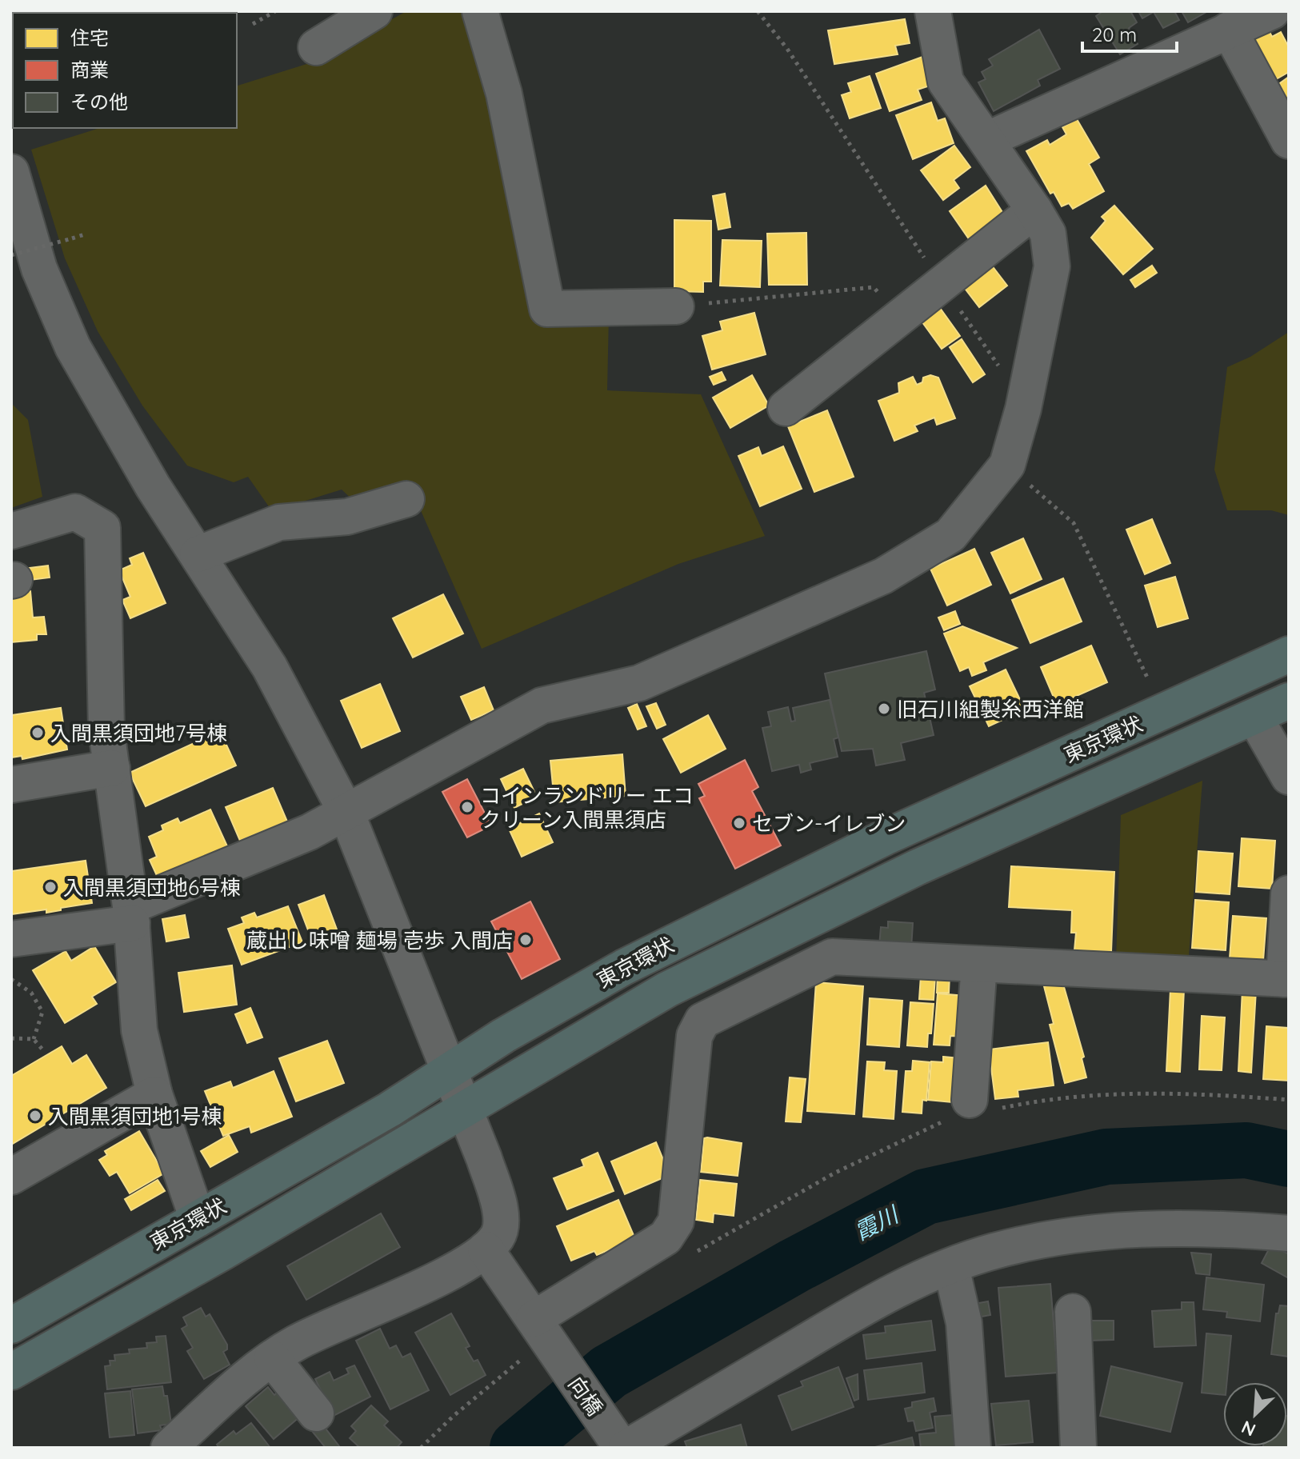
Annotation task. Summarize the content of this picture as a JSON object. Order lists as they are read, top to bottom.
{
  "streets": {
    "highway": ["東京環状"],
    "street": ["向橋"]
  },
  "water": ["霞川"],
  "places": [
    "旧石川組製糸西洋館",
    "入間黒須団地7号棟",
    "コインランドリー エコ クリーン入間黒須店",
    "セブン-イレブン",
    "入間黒須団地6号棟",
    "蔵出し味噌 麺場 壱歩 入間店",
    "入間黒須団地1号棟"
  ],
  "legend": ["住宅", "商業", "その他"],
  "scale_bar": "20 m",
  "north": "bottom left"
}
